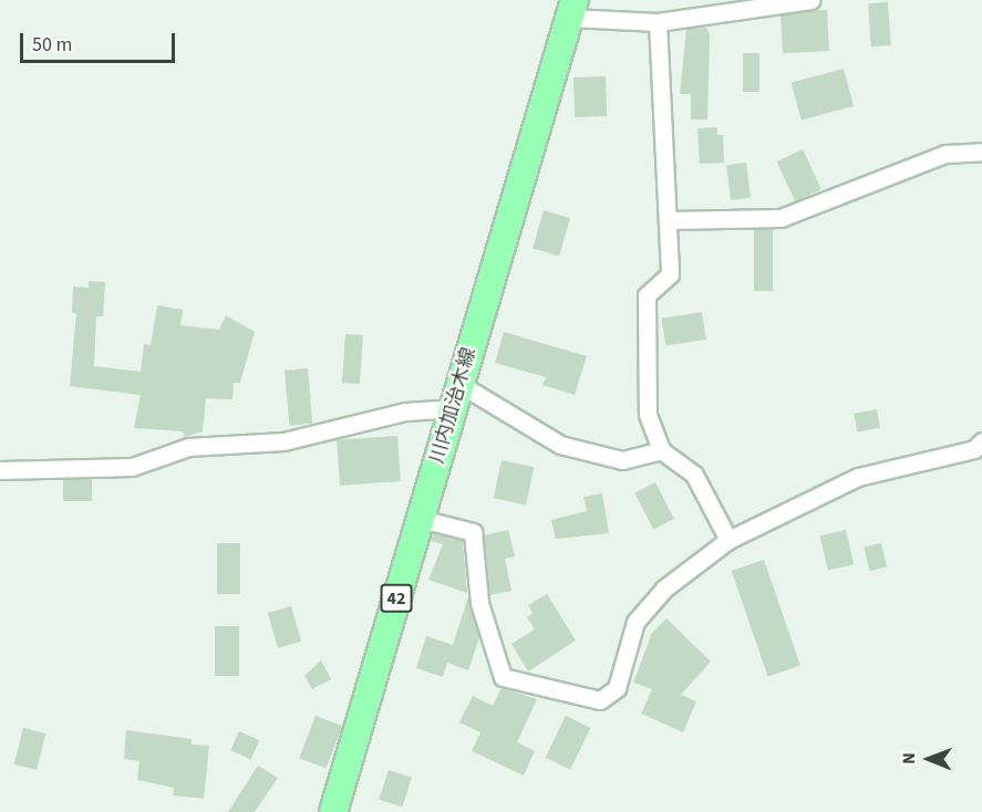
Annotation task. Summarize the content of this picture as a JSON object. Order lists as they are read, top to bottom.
{
  "streets": {
    "main road": ["川内加治木線", "42"]
  },
  "scale_bar": "50 m",
  "north": "left"
}
